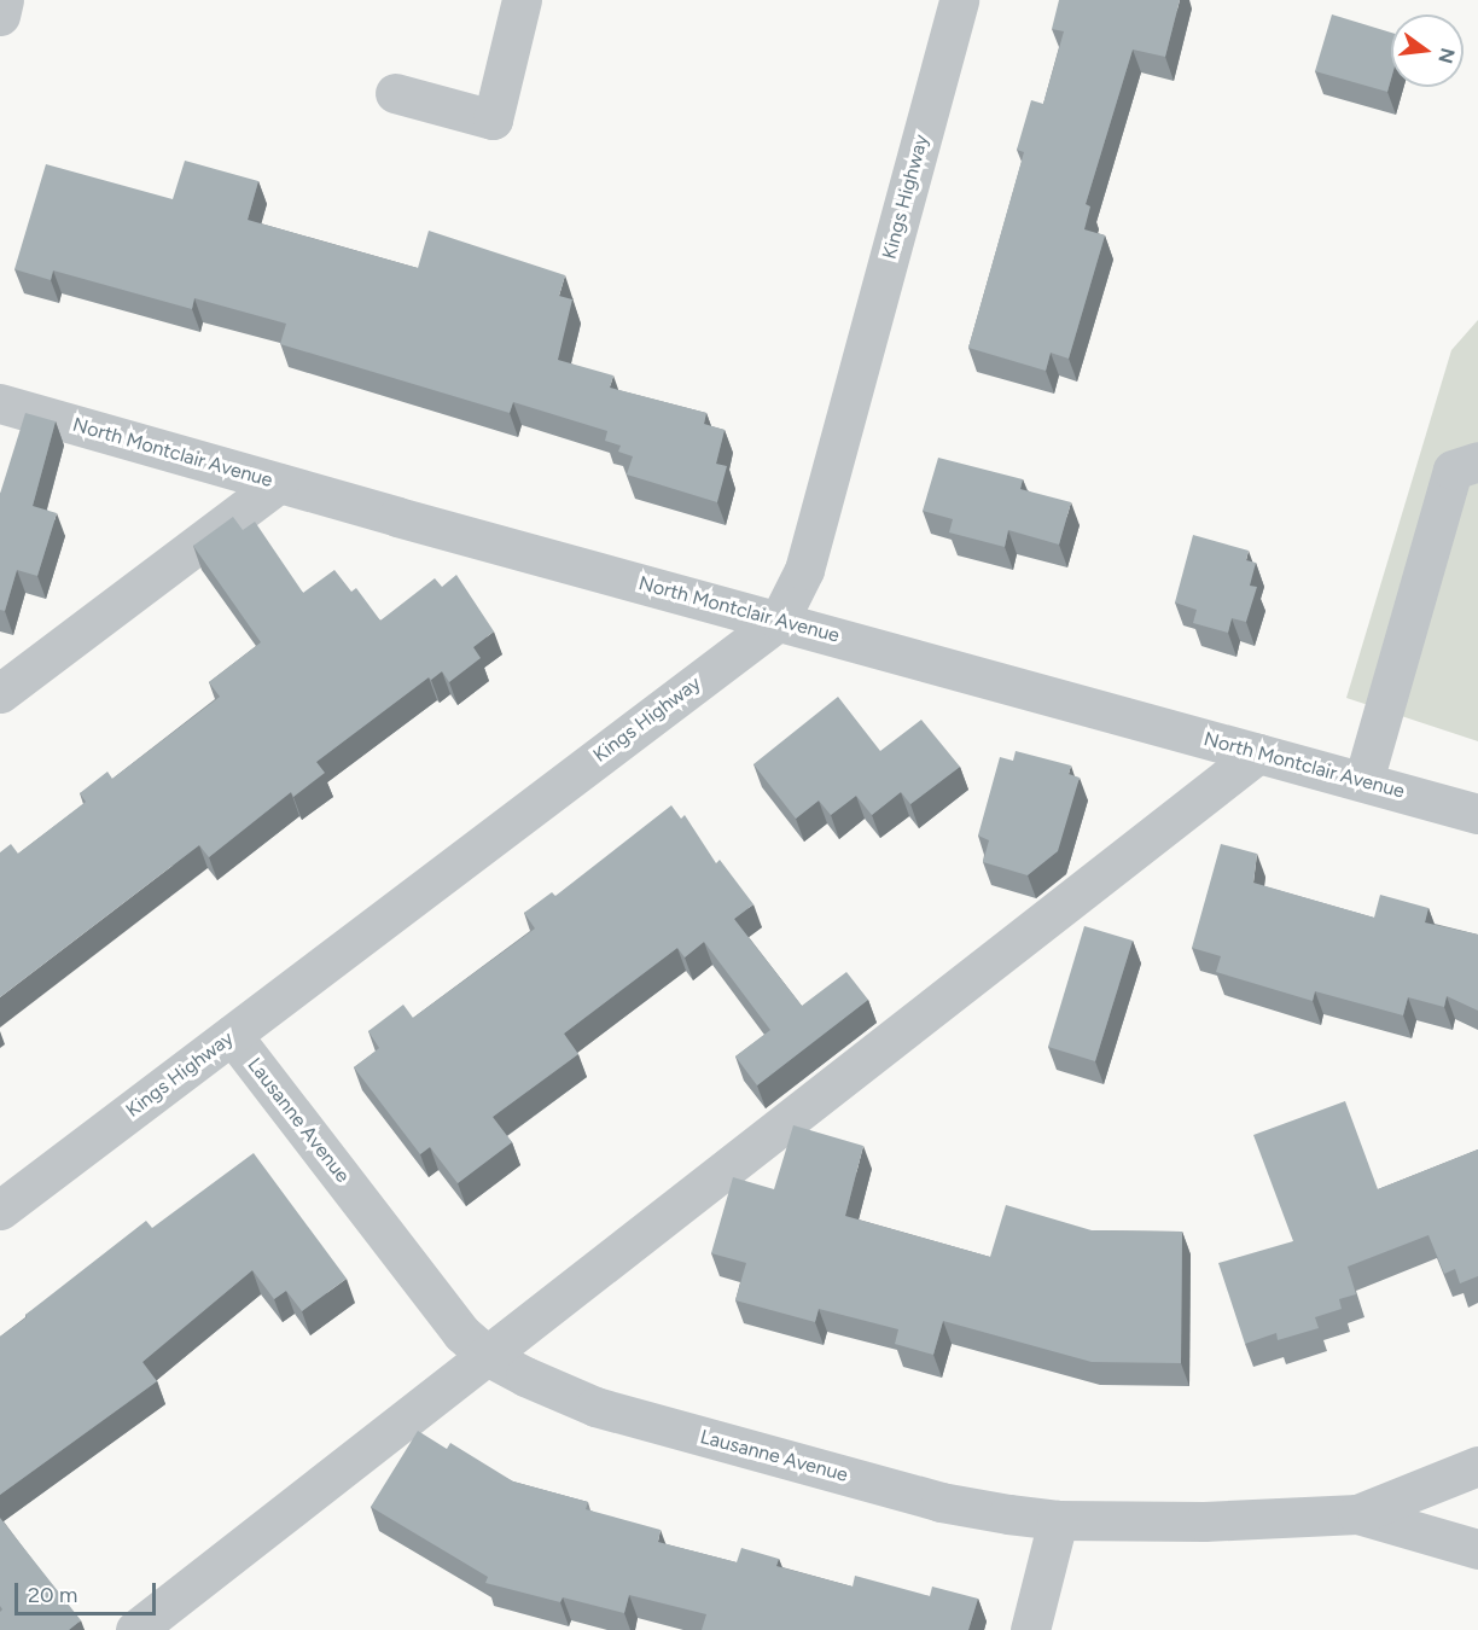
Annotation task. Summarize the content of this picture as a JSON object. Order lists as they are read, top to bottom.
{
  "streets": {
    "street": ["Kings Highway", "North Montclair Avenue", "Lausanne Avenue"]
  },
  "crossings": [
    ["Kings Highway", "North Montclair Avenue"],
    ["Kings Highway", "Lausanne Avenue"]
  ],
  "scale_bar": "20 m",
  "north": "right"
}
